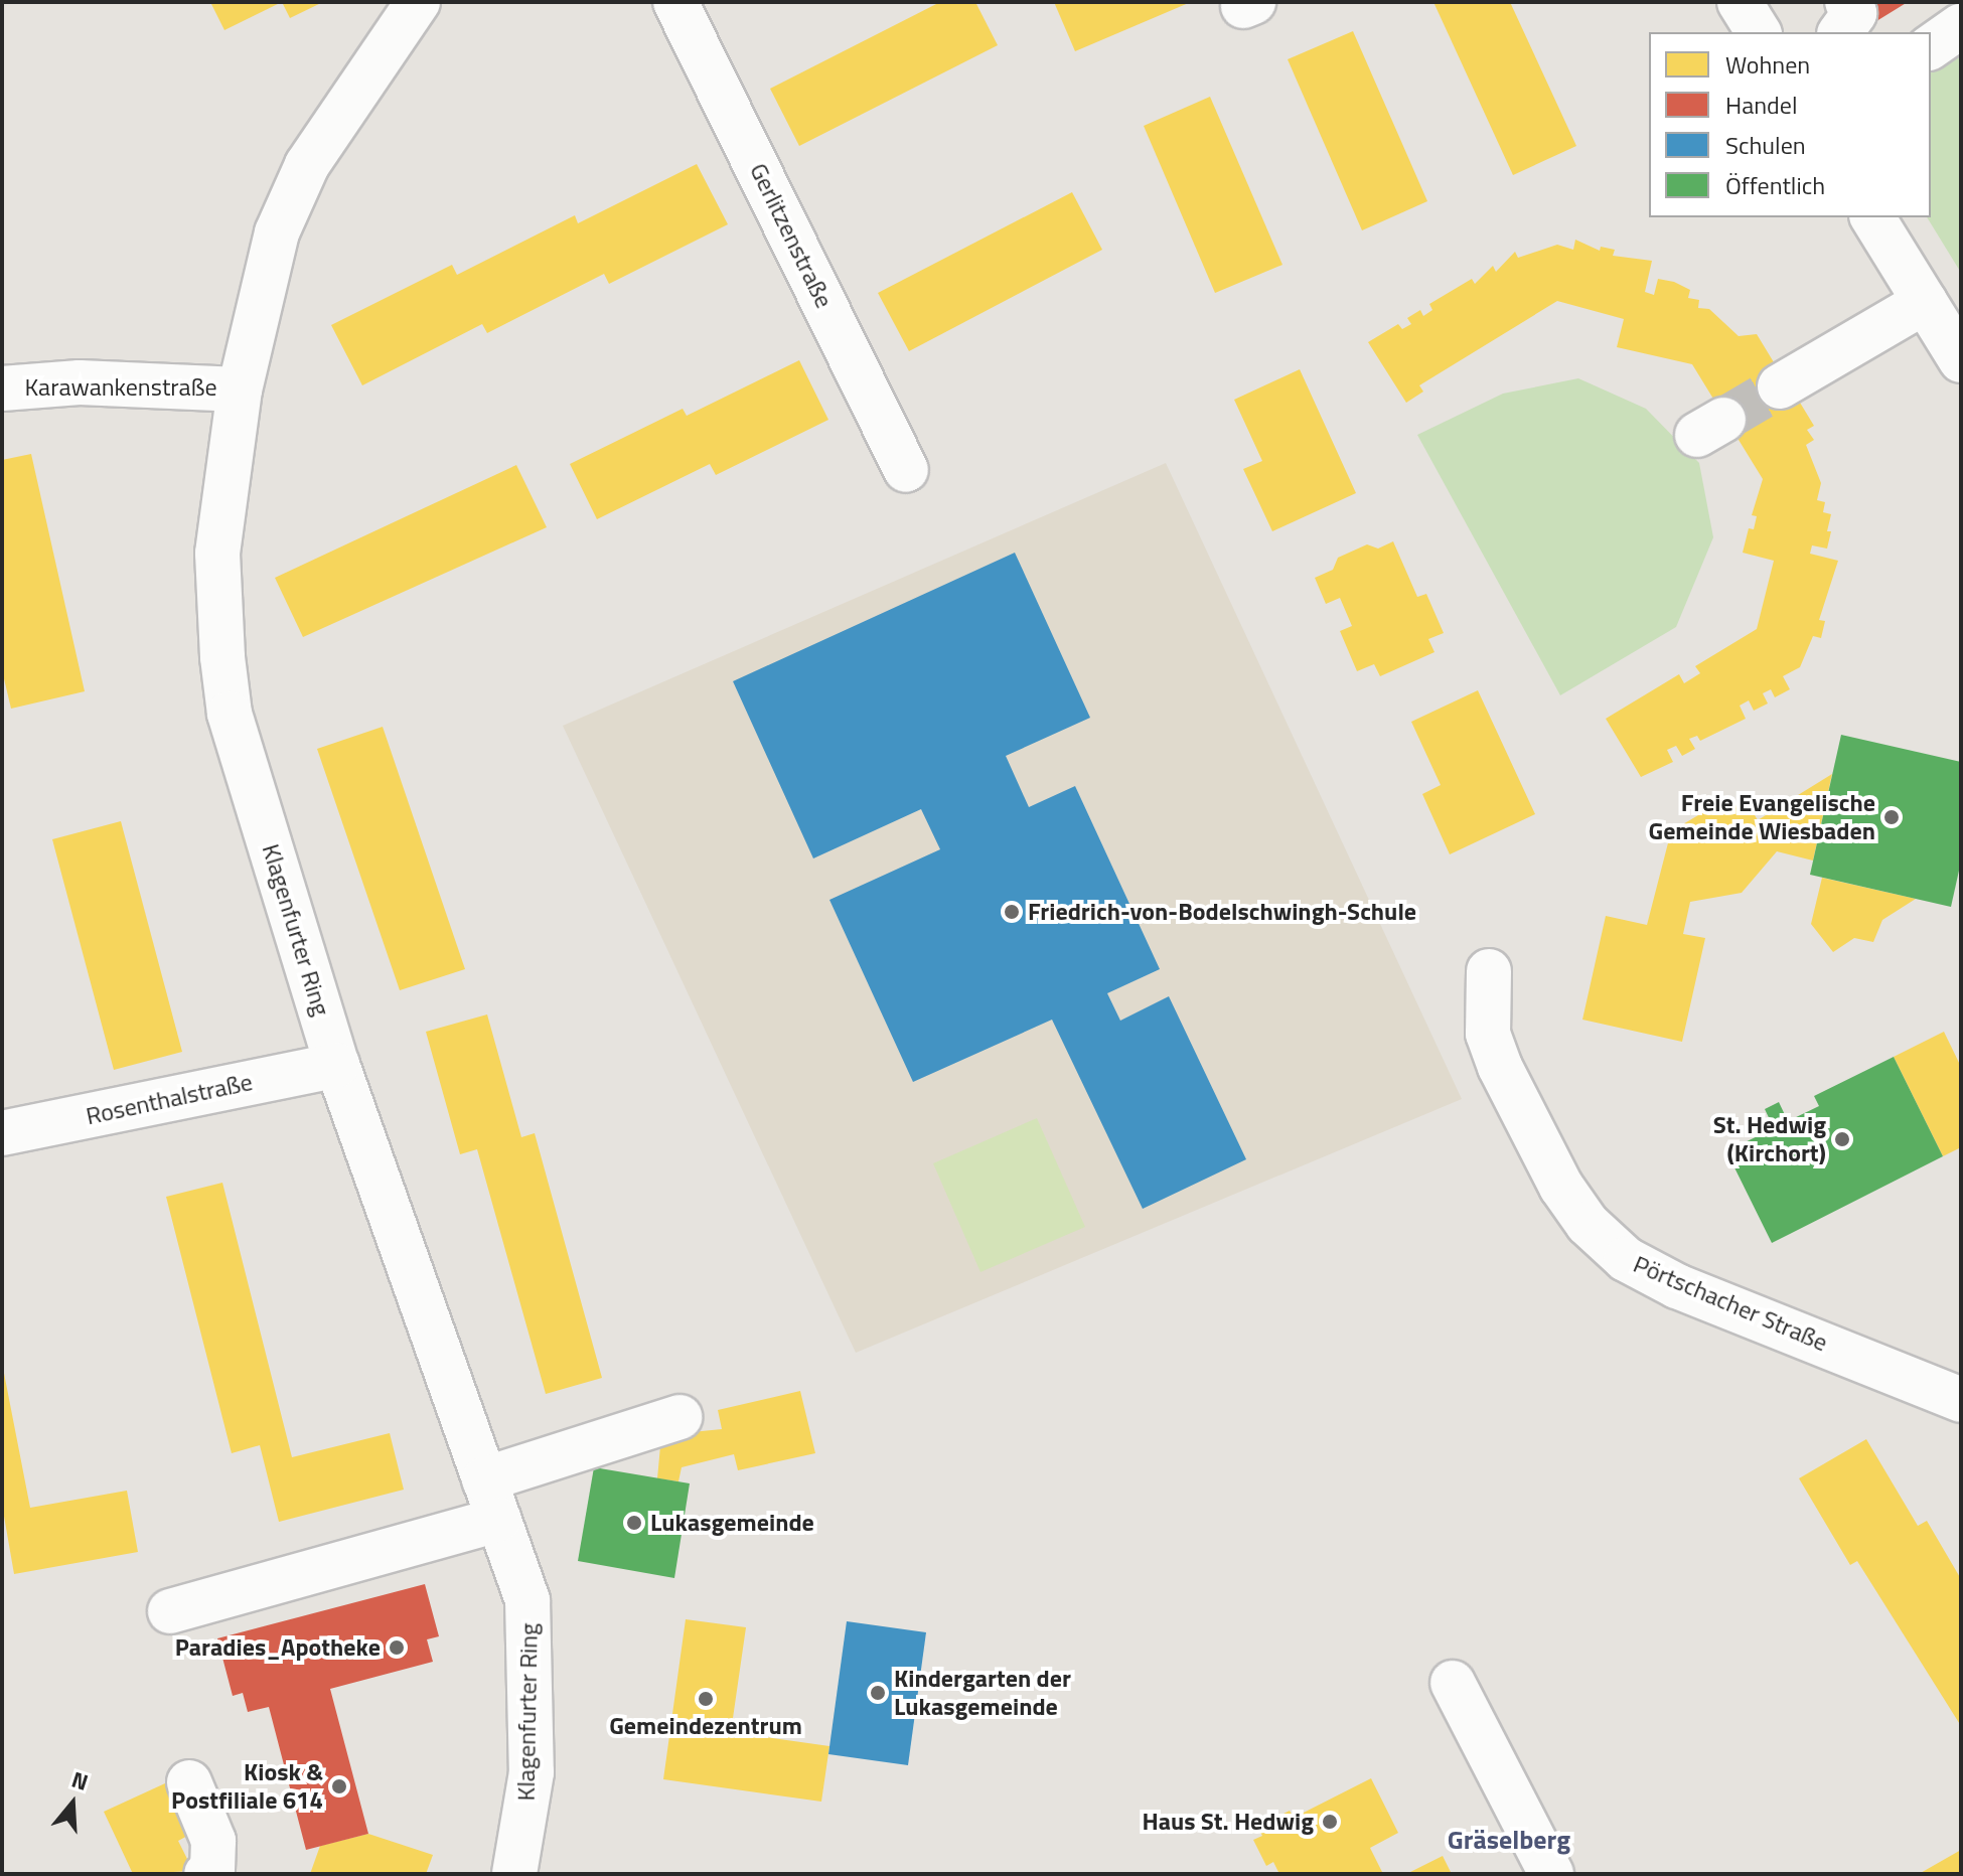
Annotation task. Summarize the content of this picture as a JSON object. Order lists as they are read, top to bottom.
{
  "streets": {
    "street": [
      "Gerlitzenstraße",
      "Karawankenstraße",
      "Klagenfurter Ring",
      "Rosenthalstraße",
      "Pörtschacher Straße"
    ]
  },
  "crossings": [
    ["Karawankenstraße", "Klagenfurter Ring"],
    ["Klagenfurter Ring", "Rosenthalstraße"]
  ],
  "districts": ["Gräselberg"],
  "places": [
    "Freie Evangelische Gemeinde Wiesbaden",
    "Friedrich-von-Bodelschwingh-Schule",
    "St. Hedwig (Kirchort)",
    "Lukasgemeinde",
    "Paradies_Apotheke",
    "Kindergarten der Lukasgemeinde",
    "Gemeindezentrum",
    "Kiosk & Postfiliale 614",
    "Haus St. Hedwig"
  ],
  "legend": [
    "Wohnen",
    "Handel",
    "Schulen",
    "Öffentlich"
  ],
  "north": "top"
}
